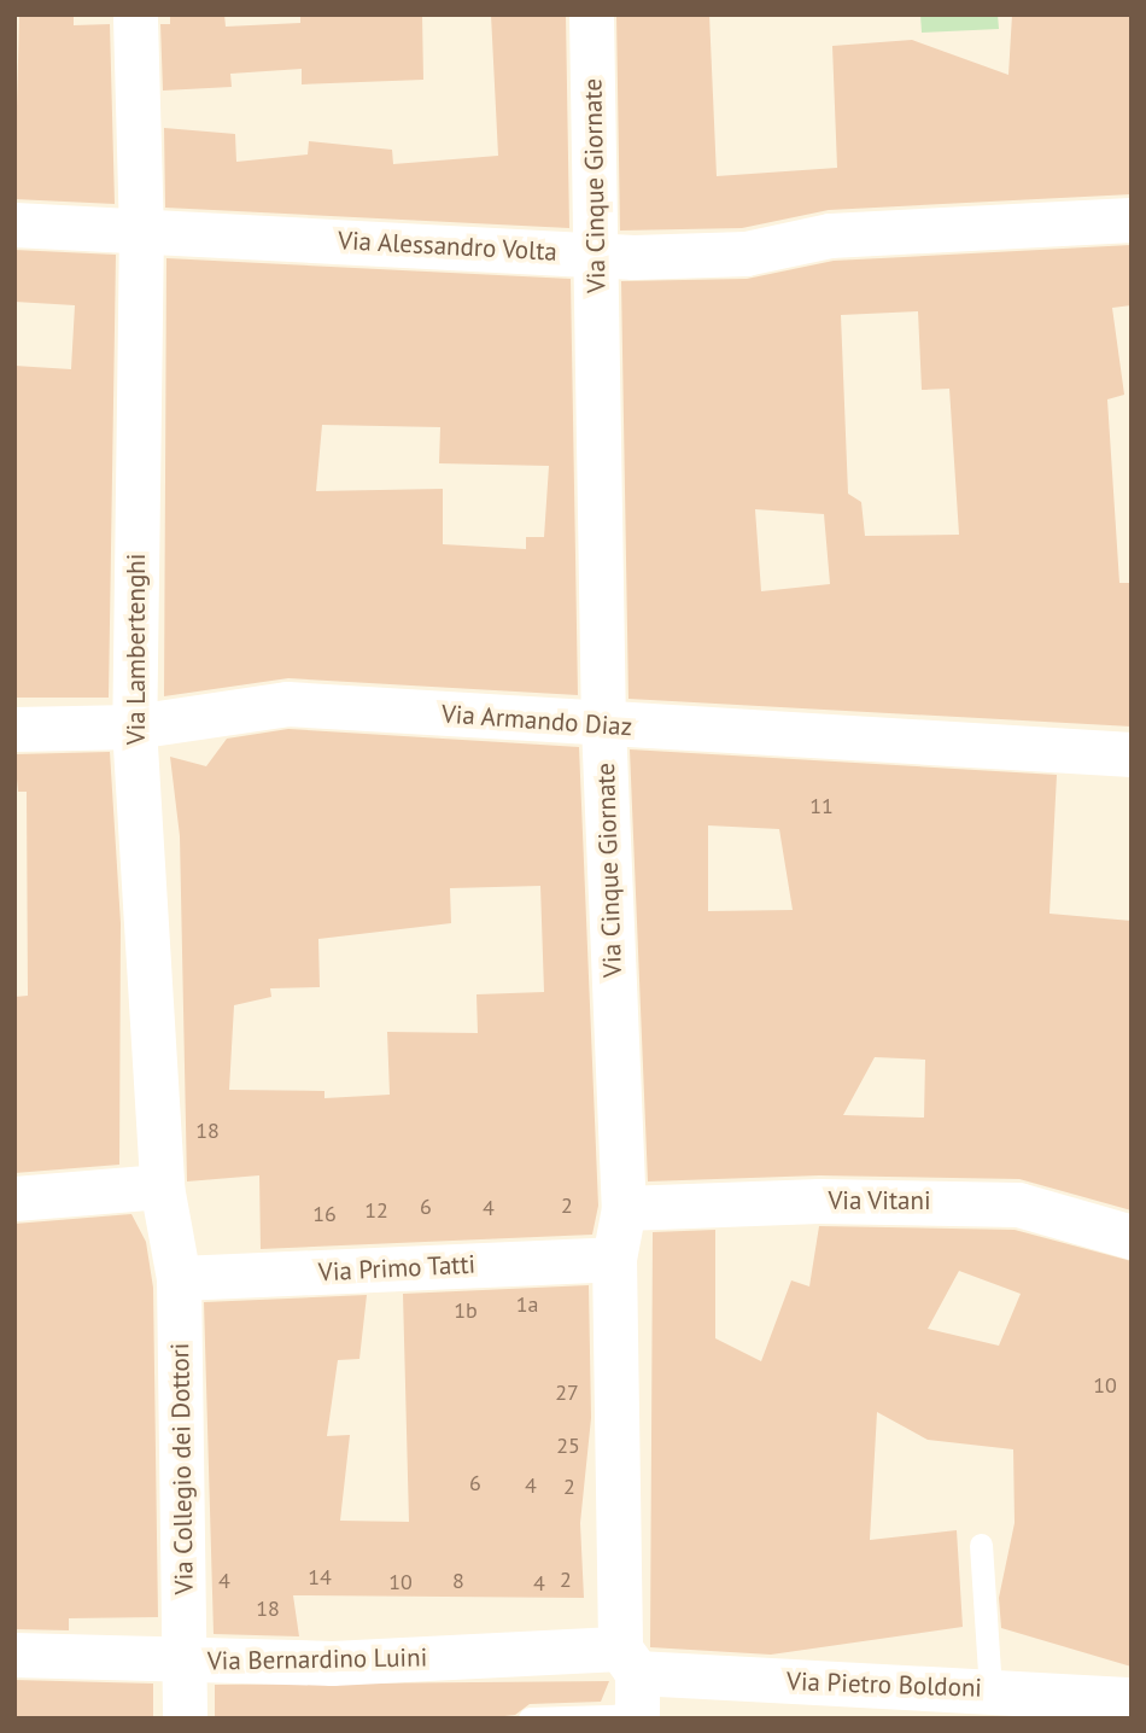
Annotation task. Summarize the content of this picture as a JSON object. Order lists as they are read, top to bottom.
{
  "streets": {
    "street": [
      "Via Cinque Giornate",
      "Via Alessandro Volta",
      "Via Lambertenghi",
      "Via Armando Diaz",
      "Via Vitani",
      "Via Primo Tatti",
      "Via Collegio dei Dottori",
      "Via Bernardino Luini",
      "Via Pietro Boldoni"
    ]
  },
  "crossings": [
    ["Via Cinque Giornate", "Via Alessandro Volta"],
    ["Via Cinque Giornate", "Via Armando Diaz"],
    ["Via Cinque Giornate", "Via Vitani"],
    ["Via Cinque Giornate", "Via Primo Tatti"],
    ["Via Cinque Giornate", "Via Bernardino Luini"],
    ["Via Cinque Giornate", "Via Pietro Boldoni"],
    ["Via Alessandro Volta", "Via Lambertenghi"],
    ["Via Lambertenghi", "Via Armando Diaz"],
    ["Via Lambertenghi", "Via Primo Tatti"],
    ["Via Lambertenghi", "Via Collegio dei Dottori"],
    ["Via Primo Tatti", "Via Collegio dei Dottori"],
    ["Via Collegio dei Dottori", "Via Bernardino Luini"],
    ["Via Bernardino Luini", "Via Pietro Boldoni"]
  ],
  "house_numbers": [
    "11",
    "18",
    "2",
    "6",
    "4",
    "12",
    "16",
    "1a",
    "1b",
    "10",
    "27",
    "25",
    "6",
    "4",
    "2",
    "14",
    "2",
    "4",
    "8",
    "10",
    "4",
    "18"
  ]
}
